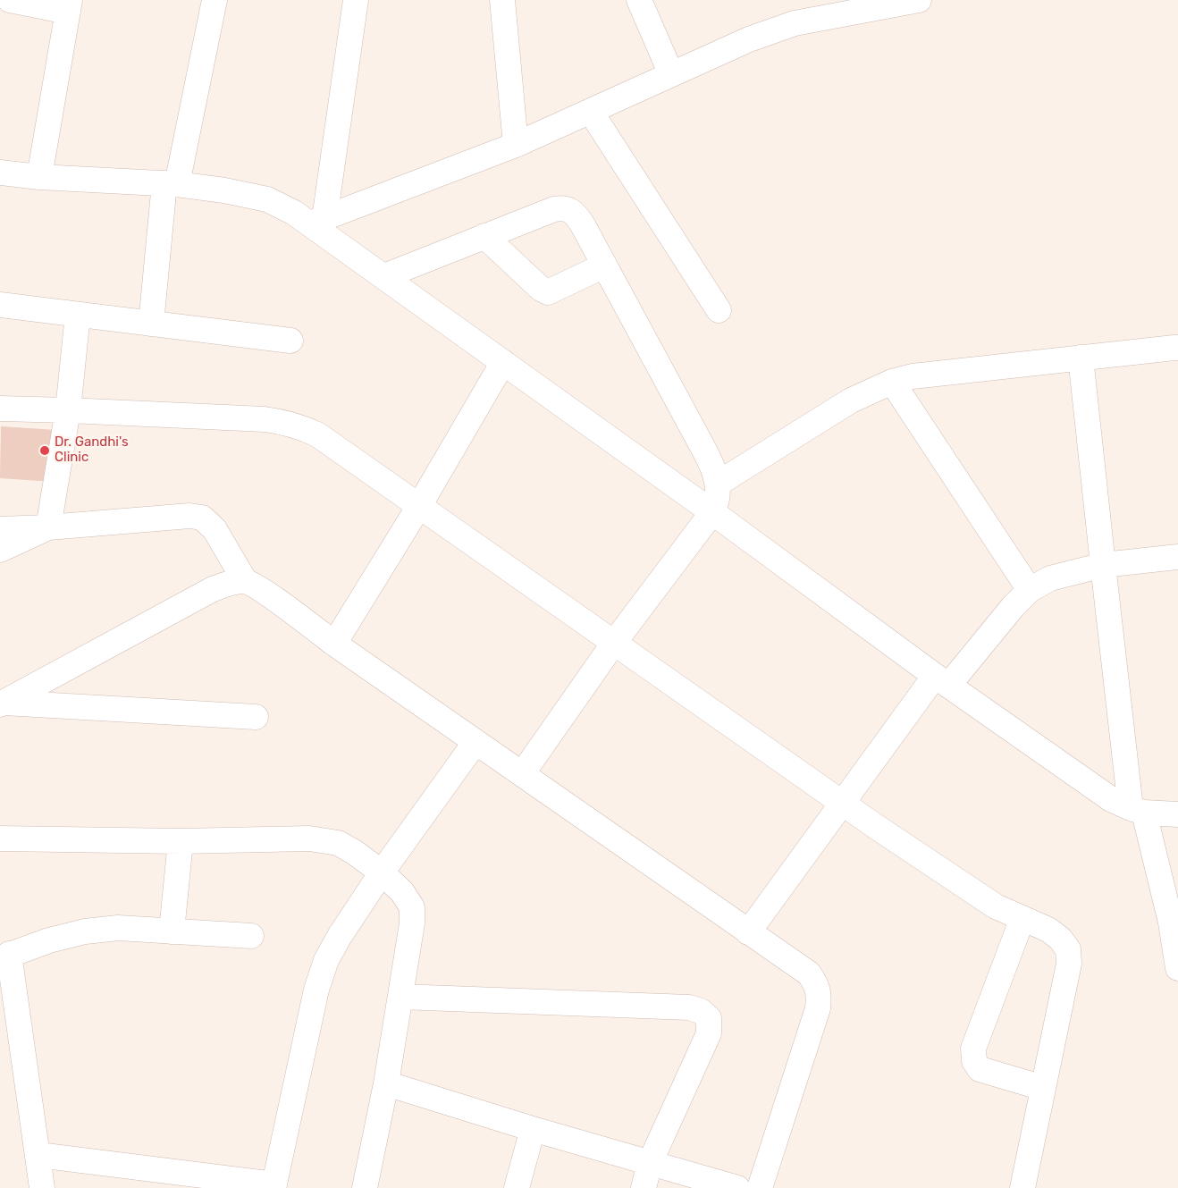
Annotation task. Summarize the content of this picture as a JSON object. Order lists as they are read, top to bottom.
{
  "places": ["Dr. Gandhi's Clinic"]
}
